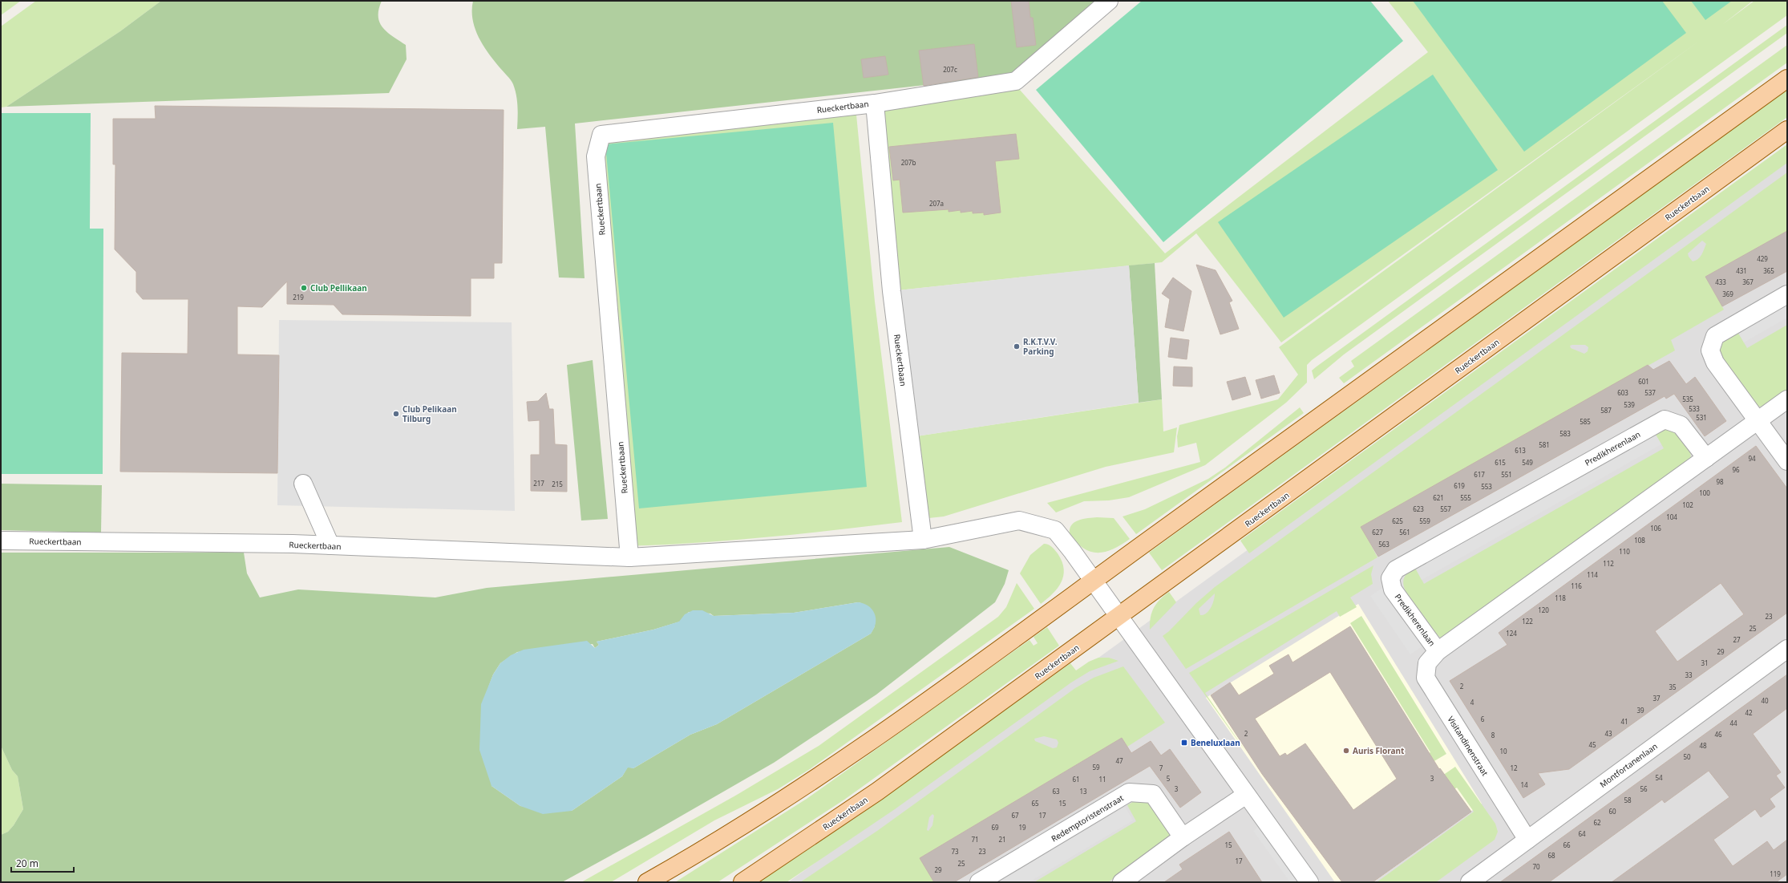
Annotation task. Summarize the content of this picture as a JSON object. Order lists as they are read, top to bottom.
{
  "streets": {
    "main road": ["Rueckertbaan"],
    "street": [
      "Predikherenlaan",
      "Visitandinenstraat",
      "Montfortanenlaan",
      "Redemptoristenstraat"
    ]
  },
  "crossings": [
    ["Predikherenlaan", "Visitandinenstraat"],
    ["Visitandinenstraat", "Montfortanenlaan"]
  ],
  "places": {
    "other": [
      "Club Pellikaan",
      "R.K.T.V.V. Parking",
      "Club Pelikaan Tilburg",
      "Auris Florant"
    ],
    "transit": ["Beneluxlaan"]
  },
  "house_numbers": [
    "207c",
    "207b",
    "207a",
    "429",
    "431",
    "365",
    "433",
    "367",
    "369",
    "219",
    "601",
    "603",
    "537",
    "535",
    "539",
    "533",
    "587",
    "531",
    "585",
    "583",
    "581",
    "613",
    "94",
    "615",
    "549",
    "96",
    "617",
    "551",
    "98",
    "217",
    "215",
    "619",
    "553",
    "100",
    "621",
    "555",
    "102",
    "623",
    "557",
    "104",
    "625",
    "559",
    "106",
    "627",
    "561",
    "108",
    "563",
    "110",
    "112",
    "114",
    "116",
    "118",
    "120",
    "23",
    "122",
    "25",
    "124",
    "27",
    "29",
    "31",
    "33",
    "2",
    "35",
    "37",
    "40",
    "4",
    "39",
    "42",
    "6",
    "41",
    "44",
    "2",
    "43",
    "46",
    "8",
    "45",
    "48",
    "10",
    "50",
    "47",
    "59",
    "7",
    "12",
    "54",
    "5",
    "3",
    "61",
    "11",
    "14",
    "3",
    "56",
    "63",
    "13",
    "58",
    "65",
    "15",
    "60",
    "67",
    "17",
    "62",
    "69",
    "19",
    "64",
    "71",
    "21",
    "15",
    "66",
    "73",
    "23",
    "68",
    "17",
    "25",
    "70",
    "29",
    "119"
  ],
  "scale_bar": "20 m"
}
